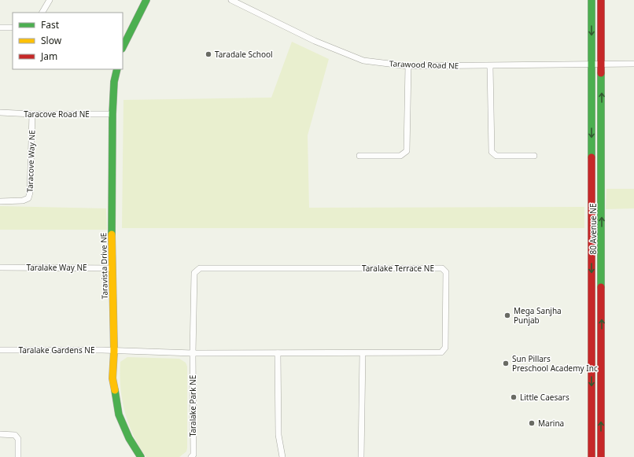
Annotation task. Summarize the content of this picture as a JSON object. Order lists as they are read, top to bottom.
{
  "streets": {
    "street": [
      "Tarawood Road NE",
      "Taracove Road NE",
      "Taracove Way NE",
      "80 Avenue NE",
      "Taravista Drive NE",
      "Taralake Way NE",
      "Taralake Terrace NE",
      "Taralake Gardens NE",
      "Taralake Park NE"
    ]
  },
  "crossings": [
    ["Tarawood Road NE", "80 Avenue NE"],
    ["Taracove Road NE", "Taracove Way NE"],
    ["Taracove Road NE", "Taravista Drive NE"],
    ["Taravista Drive NE", "Taralake Way NE"],
    ["Taravista Drive NE", "Taralake Terrace NE"],
    ["Taravista Drive NE", "Taralake Gardens NE"],
    ["Taralake Terrace NE", "Taralake Gardens NE"],
    ["Taralake Terrace NE", "Taralake Park NE"]
  ],
  "places": [
    "Taradale School",
    "Mega Sanjha Punjab",
    "Sun Pillars Preschool Academy Inc",
    "Little Caesars",
    "Marina"
  ],
  "legend": ["Fast", "Slow", "Jam"]
}
